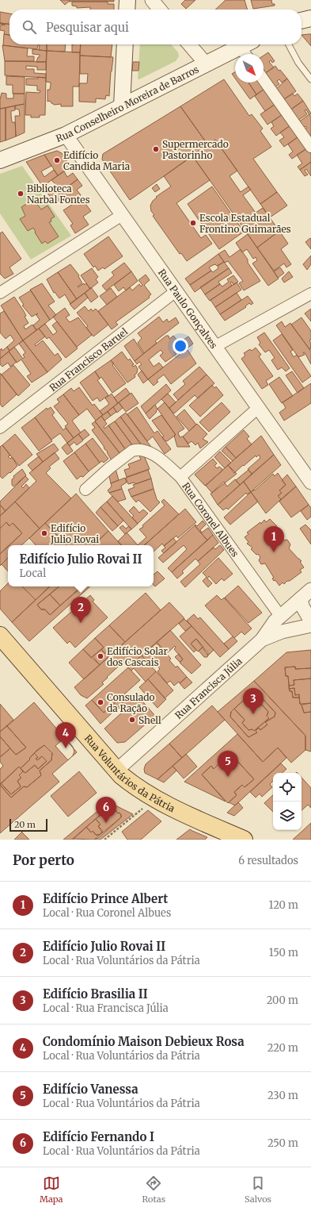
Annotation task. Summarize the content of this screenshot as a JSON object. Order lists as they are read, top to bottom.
{
  "streets": {
    "main road": ["Rua Conselheiro Moreira de Barros", "Rua Voluntários da Pátria"],
    "street": [
      "Rua Paulo Gonçalves",
      "Rua Francisco Baruel",
      "Rua Coronel Albues",
      "Rua Francisca Júlia"
    ]
  },
  "crossings": [
    ["Rua Conselheiro Moreira de Barros", "Rua Paulo Gonçalves"],
    ["Rua Paulo Gonçalves", "Rua Francisco Baruel"],
    ["Rua Paulo Gonçalves", "Rua Coronel Albues"],
    ["Rua Francisca Júlia", "Rua Voluntários da Pátria"]
  ],
  "places": [
    "Supermercado Pastorinho",
    "Edifício Candida Maria",
    "Biblioteca Narbal Fontes",
    "Escola Estadual Frontino Guimarães",
    "Edifício Julio Rovai",
    "Edifício Solar dos Cascais",
    "Consulado da Ração",
    "Shell"
  ],
  "scale_bar": "20 m",
  "north": "bottom right",
  "page": {
    "search": "Pesquisar aqui",
    "pins": [
      "1",
      "2",
      "3",
      "4",
      "5",
      "6"
    ],
    "popup": ["Edifício Julio Rovai II", "Local"],
    "scale": "20 m",
    "heading": ["Por perto", "6 resultados"],
    "list": [
      {
        "mark": "1",
        "name": "Edifício Prince Albert",
        "note": "Local · Rua Coronel Albues",
        "value": "120 m"
      },
      {
        "mark": "2",
        "name": "Edifício Julio Rovai II",
        "note": "Local · Rua Voluntários da Pátria",
        "value": "150 m"
      },
      {
        "mark": "3",
        "name": "Edifício Brasilia II",
        "note": "Local · Rua Francisca Júlia",
        "value": "200 m"
      },
      {
        "mark": "4",
        "name": "Condomínio Maison Debieux Rosa",
        "note": "Local · Rua Voluntários da Pátria",
        "value": "220 m"
      },
      {
        "mark": "5",
        "name": "Edifício Vanessa",
        "note": "Local · Rua Voluntários da Pátria",
        "value": "230 m"
      },
      {
        "mark": "6",
        "name": "Edifício Fernando I",
        "note": "Local · Rua Voluntários da Pátria",
        "value": "250 m"
      }
    ],
    "nav": ["Mapa", "Rotas", "Salvos"]
  }
}
